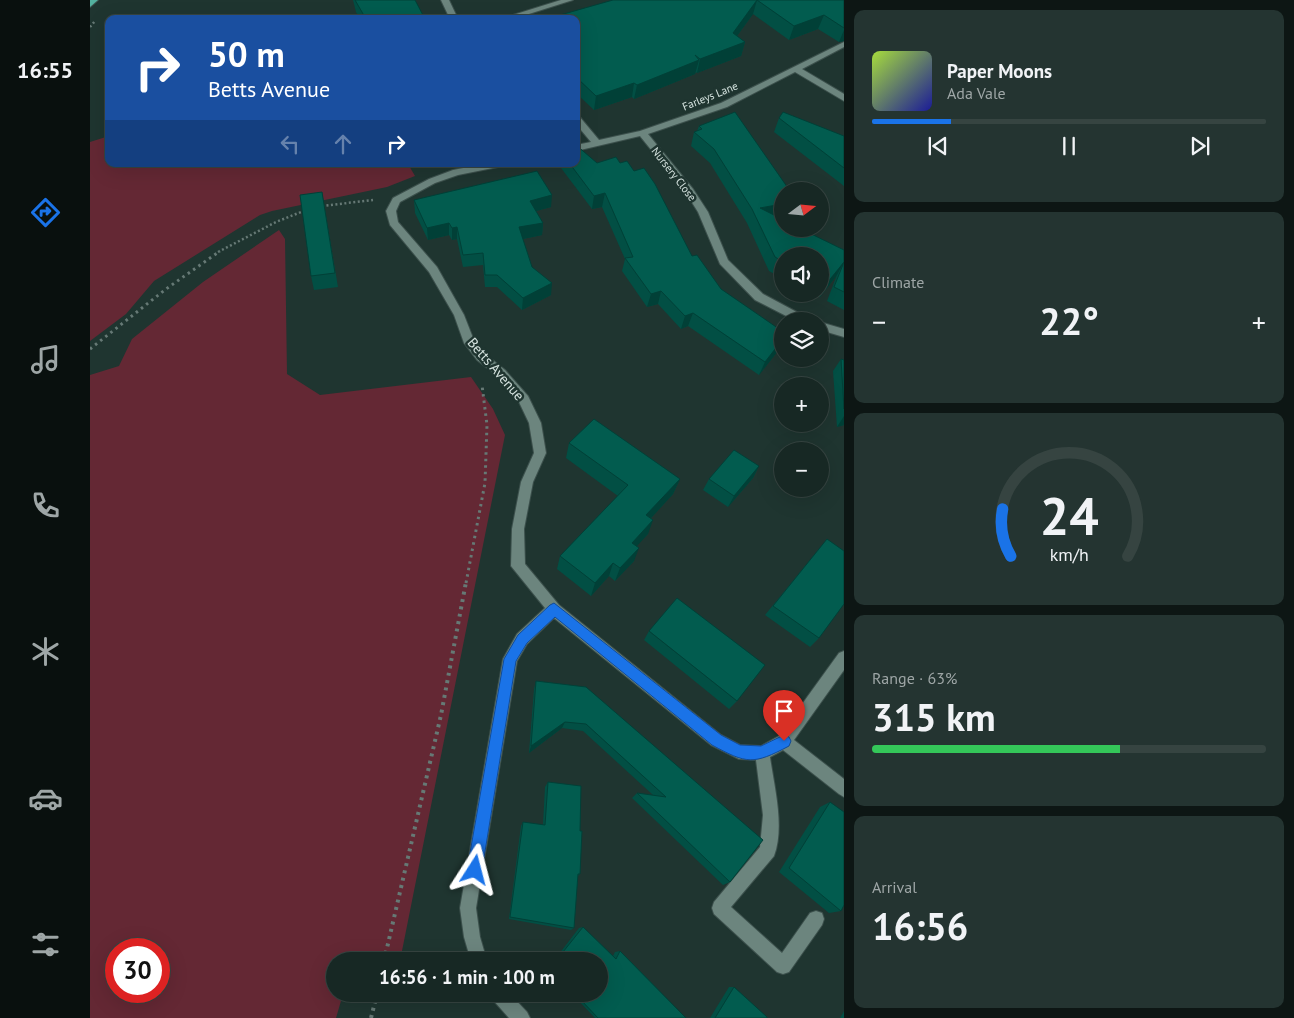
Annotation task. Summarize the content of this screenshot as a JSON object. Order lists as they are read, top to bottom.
{
  "streets": {
    "street": ["Farleys Lane", "Nursery Close", "Betts Avenue"]
  },
  "crossings": [
    ["Farleys Lane", "Nursery Close"]
  ],
  "north": "right",
  "page": {
    "tabs": "16:55",
    "turn": ["50 m", "Betts Avenue"],
    "song": ["Paper Moons", "Ada Vale"],
    "map_buttons": ["+", "−"],
    "tile": [
      "Climate",
      ["Range · 63%", "315 km"],
      ["Arrival", "16:56"]
    ],
    "heat": ["−", "22°", "+"],
    "limit": "30",
    "trip": "16:56 · 1 min · 100 m",
    "gauge": ["24", "km/h"]
  }
}
